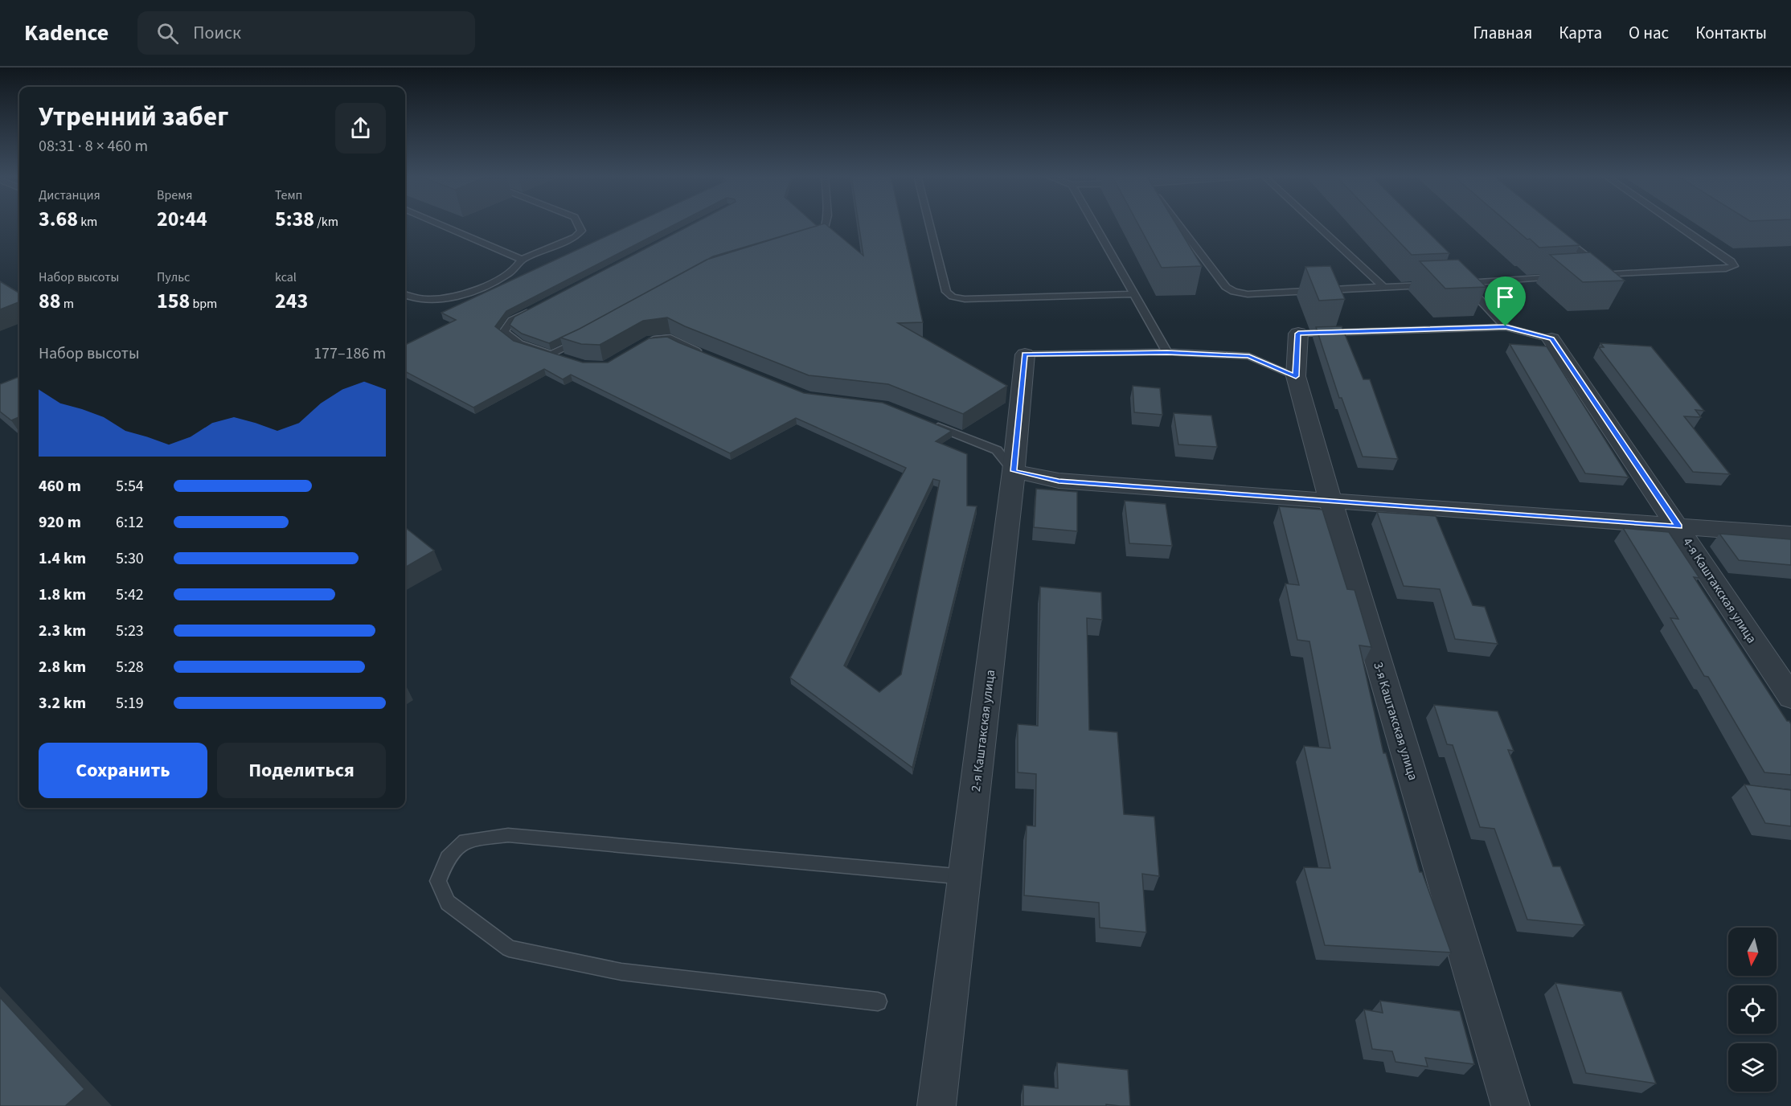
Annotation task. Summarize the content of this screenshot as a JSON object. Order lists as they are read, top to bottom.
{
  "streets": {
    "street": ["4-я Каштакская улица", "3-я Каштакская улица", "2-я Каштакская улица"]
  },
  "north": "bottom",
  "page": {
    "header": "Kadence",
    "search": "Поиск",
    "nav": [
      "Главная",
      "Карта",
      "О нас",
      "Контакты"
    ],
    "heading": ["Утренний забег", "08:31 · 8 × 460 m"],
    "stats": [
      ["Дистанция", "3.68 km"],
      ["Время", "20:44"],
      ["Темп", "5:38 /km"],
      ["Набор высоты", "88 m"],
      ["Пульс", "158 bpm"],
      ["kcal", "243"]
    ],
    "chart": ["Набор высоты", "177–186 m"],
    "list": [
      {
        "name": "460 m",
        "note": "5:54"
      },
      {
        "name": "920 m",
        "note": "6:12"
      },
      {
        "name": "1.4 km",
        "note": "5:30"
      },
      {
        "name": "1.8 km",
        "note": "5:42"
      },
      {
        "name": "2.3 km",
        "note": "5:23"
      },
      {
        "name": "2.8 km",
        "note": "5:28"
      },
      {
        "name": "3.2 km",
        "note": "5:19"
      }
    ],
    "buttons": ["Сохранить", "Поделиться"]
  }
}
